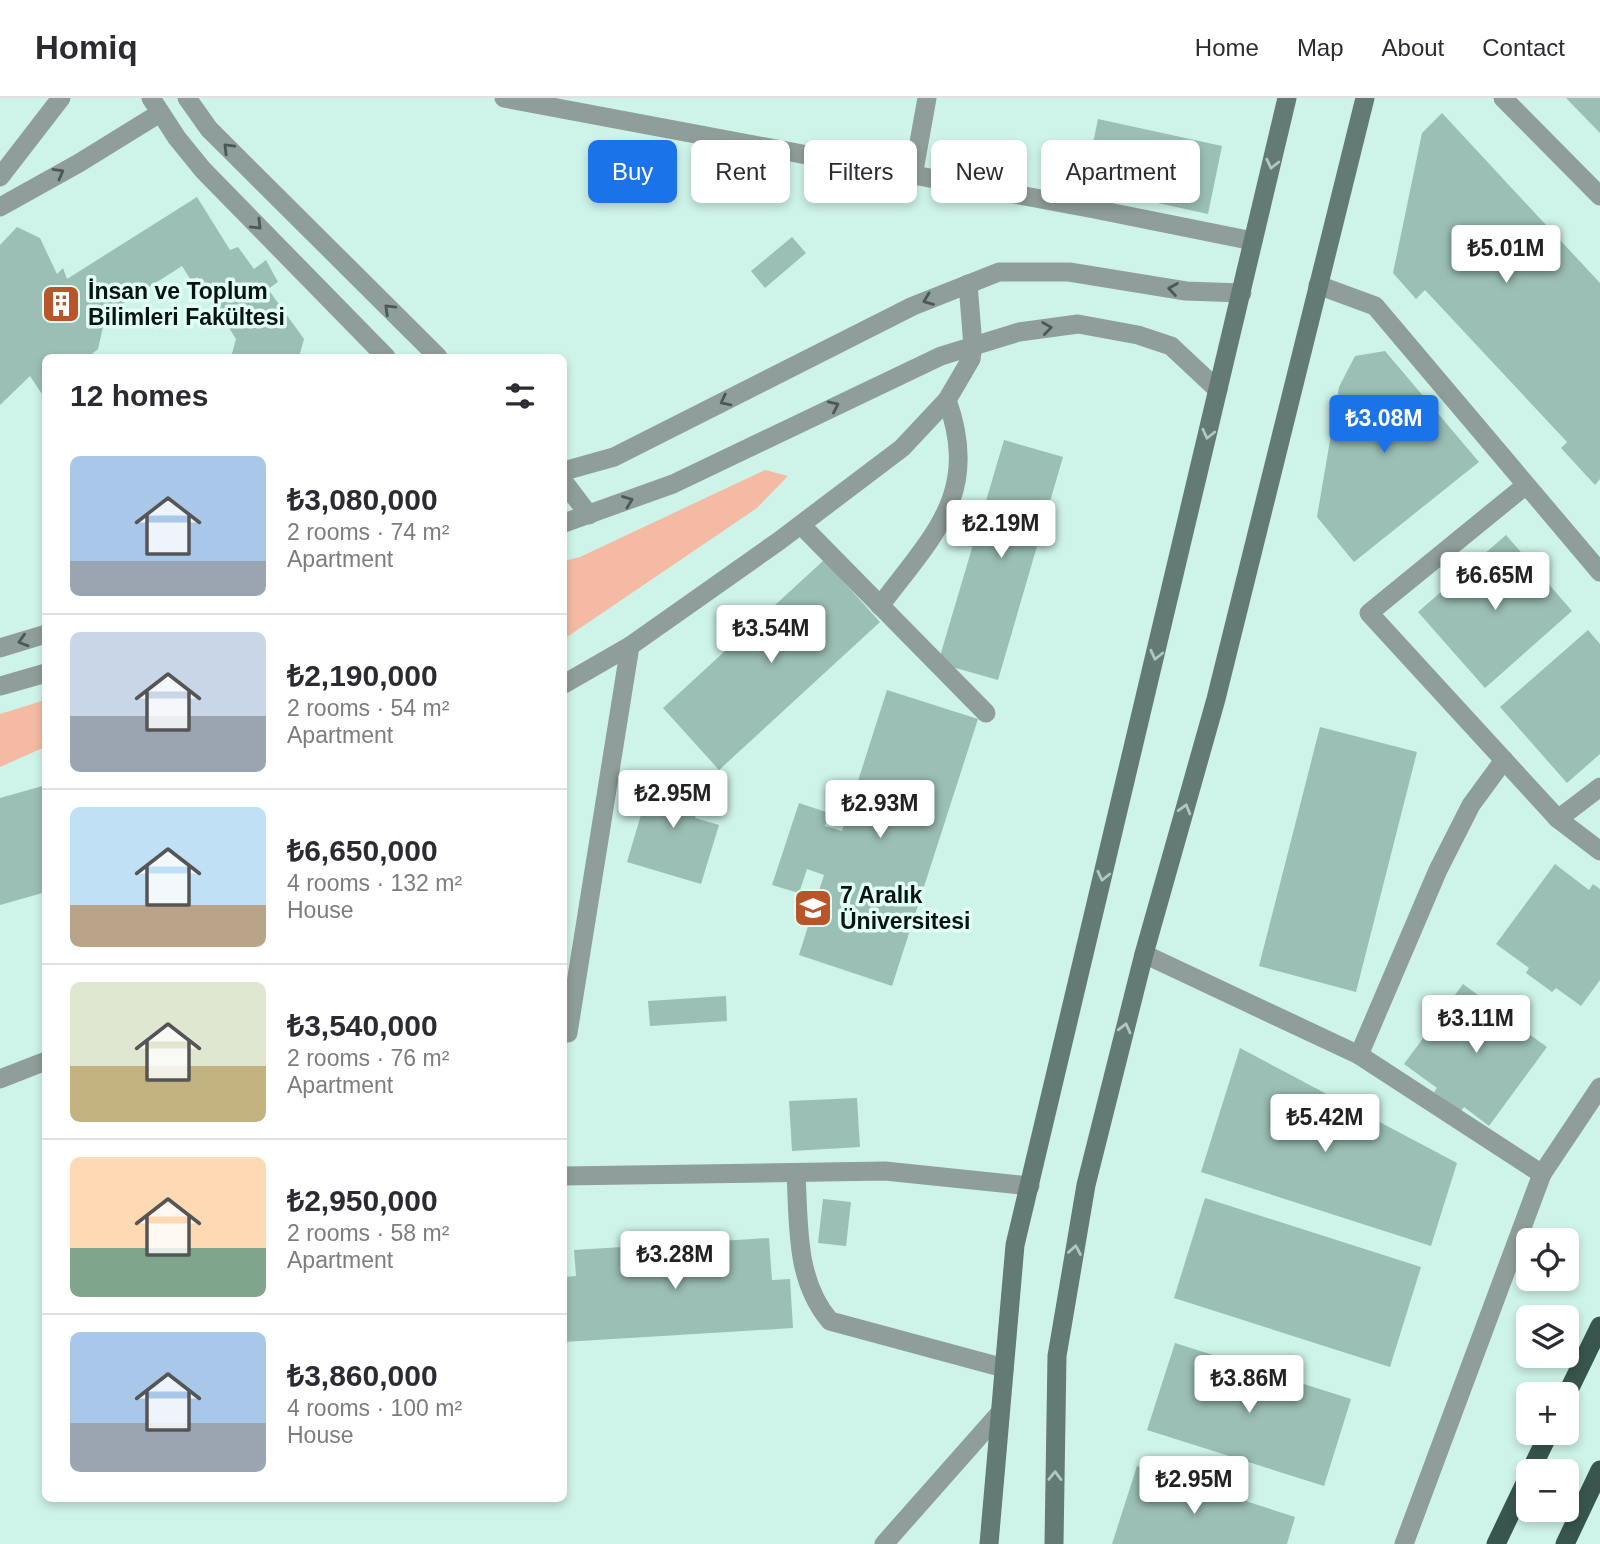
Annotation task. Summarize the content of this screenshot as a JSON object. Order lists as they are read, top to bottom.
{
  "places": {
    "building": ["İnsan ve Toplum Bilimleri Fakültesi"],
    "school or university": ["7 Aralık Üniversitesi"]
  },
  "page": {
    "header": "Homiq",
    "nav": [
      "Home",
      "Map",
      "About",
      "Contact"
    ],
    "chip": [
      "Buy",
      "Rent",
      "Filters",
      "New",
      "Apartment"
    ],
    "price": [
      "₺5.01M",
      "₺3.08M",
      "₺2.19M",
      "₺6.65M",
      "₺3.54M",
      "₺2.95M",
      "₺2.93M",
      "₺3.11M",
      "₺5.42M",
      "₺3.28M",
      "₺3.86M",
      "₺2.95M"
    ],
    "heading": "12 homes",
    "list": [
      {
        "name": "₺3,080,000",
        "note": "2 rooms · 74 m² · Apartment"
      },
      {
        "name": "₺2,190,000",
        "note": "2 rooms · 54 m² · Apartment"
      },
      {
        "name": "₺6,650,000",
        "note": "4 rooms · 132 m² · House"
      },
      {
        "name": "₺3,540,000",
        "note": "2 rooms · 76 m² · Apartment"
      },
      {
        "name": "₺2,950,000",
        "note": "2 rooms · 58 m² · Apartment"
      },
      {
        "name": "₺3,860,000",
        "note": "4 rooms · 100 m² · House"
      }
    ],
    "map_buttons": ["+", "−"]
  }
}
